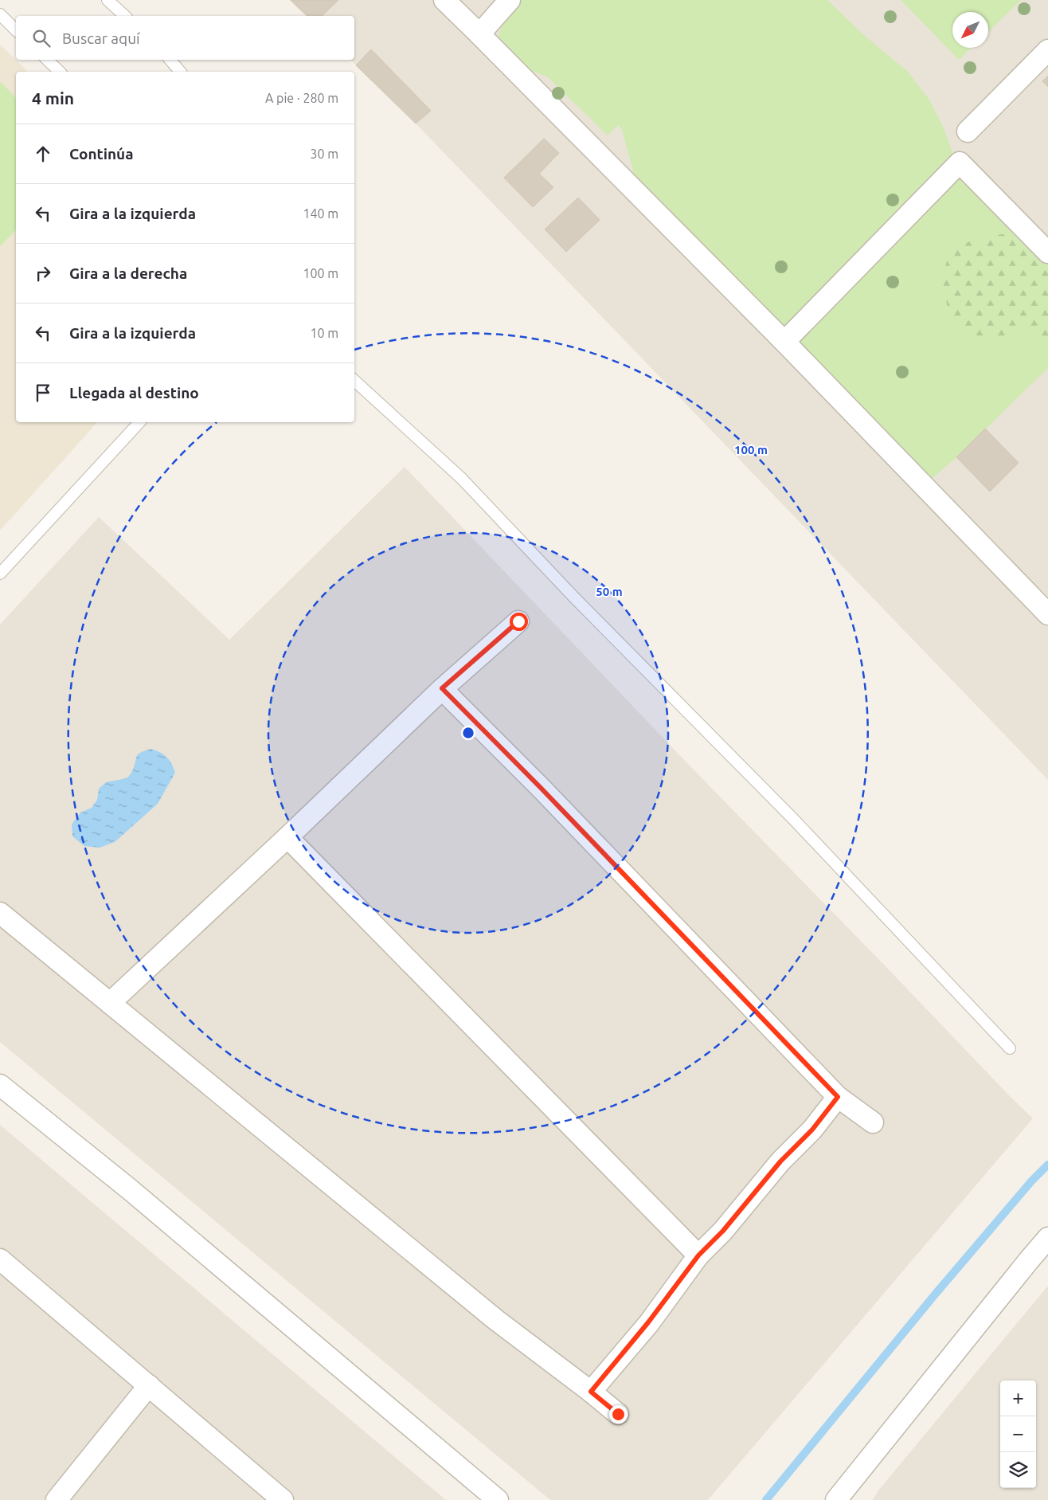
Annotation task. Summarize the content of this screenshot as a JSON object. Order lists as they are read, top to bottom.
{
  "north": "bottom left",
  "page": {
    "search": "Buscar aquí",
    "heading": ["4 min", "A pie · 280 m"],
    "list": [
      ["Continúa", "30 m"],
      ["Gira a la izquierda", "140 m"],
      ["Gira a la derecha", "100 m"],
      ["Gira a la izquierda", "10 m"],
      "Llegada al destino"
    ],
    "map_buttons": ["+", "−"]
  },
  "rings": ["100 m", "50 m"]
}
